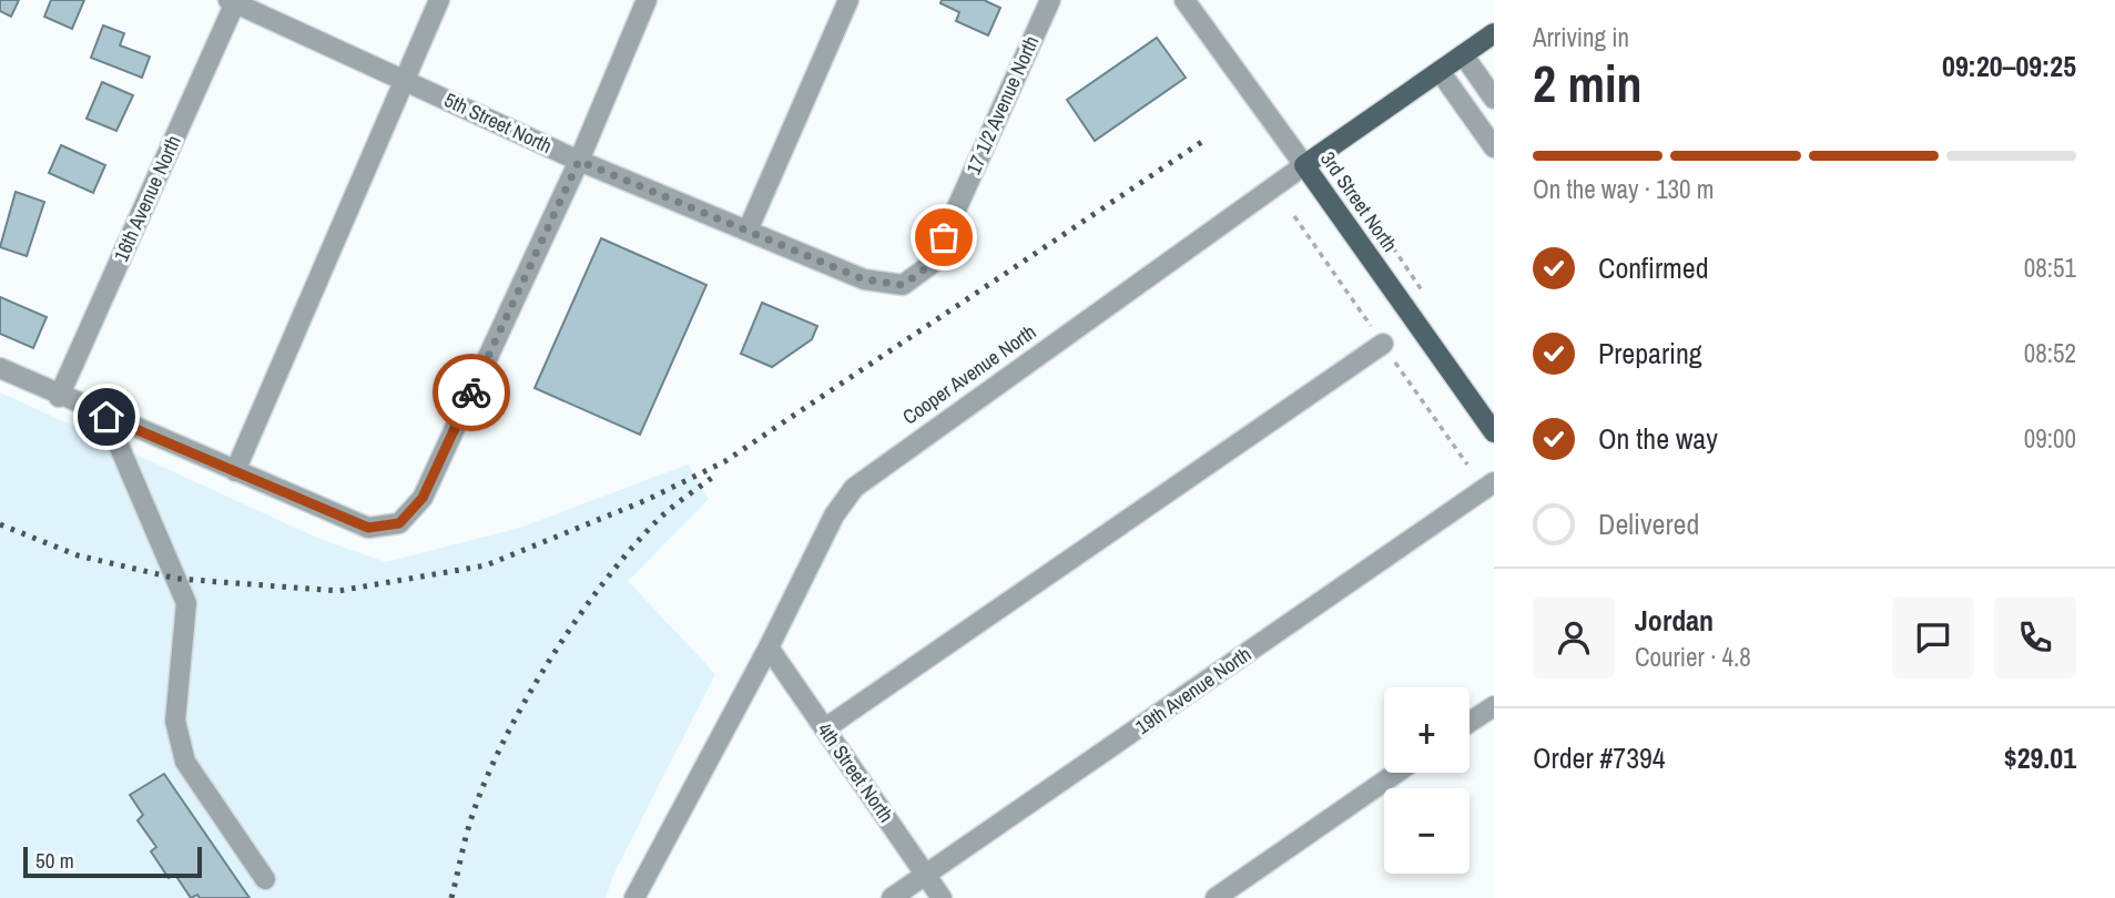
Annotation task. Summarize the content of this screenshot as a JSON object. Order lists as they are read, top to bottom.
{
  "streets": {
    "main road": ["3rd Street North", "Cooper Avenue North"],
    "street": [
      "17 1/2 Avenue North",
      "5th Street North",
      "16th Avenue North",
      "19th Avenue North",
      "4th Street North"
    ]
  },
  "crossings": [
    ["17 1/2 Avenue North", "5th Street North"],
    ["5th Street North", "16th Avenue North"],
    ["3rd Street North", "Cooper Avenue North"],
    ["Cooper Avenue North", "4th Street North"],
    ["19th Avenue North", "4th Street North"]
  ],
  "scale_bar": "50 m",
  "page": {
    "heading": ["2 min", "Arriving in", "09:20–09:25"],
    "panel": [
      "Jordan",
      "Courier · 4.8",
      "Order #7394",
      "$29.01"
    ],
    "bar": "On the way · 130 m",
    "list": [
      ["Confirmed", "08:51"],
      ["Preparing", "08:52"],
      ["On the way", "09:00"],
      "Delivered"
    ],
    "map_buttons": ["+", "−"],
    "scale": "50 m"
  }
}
